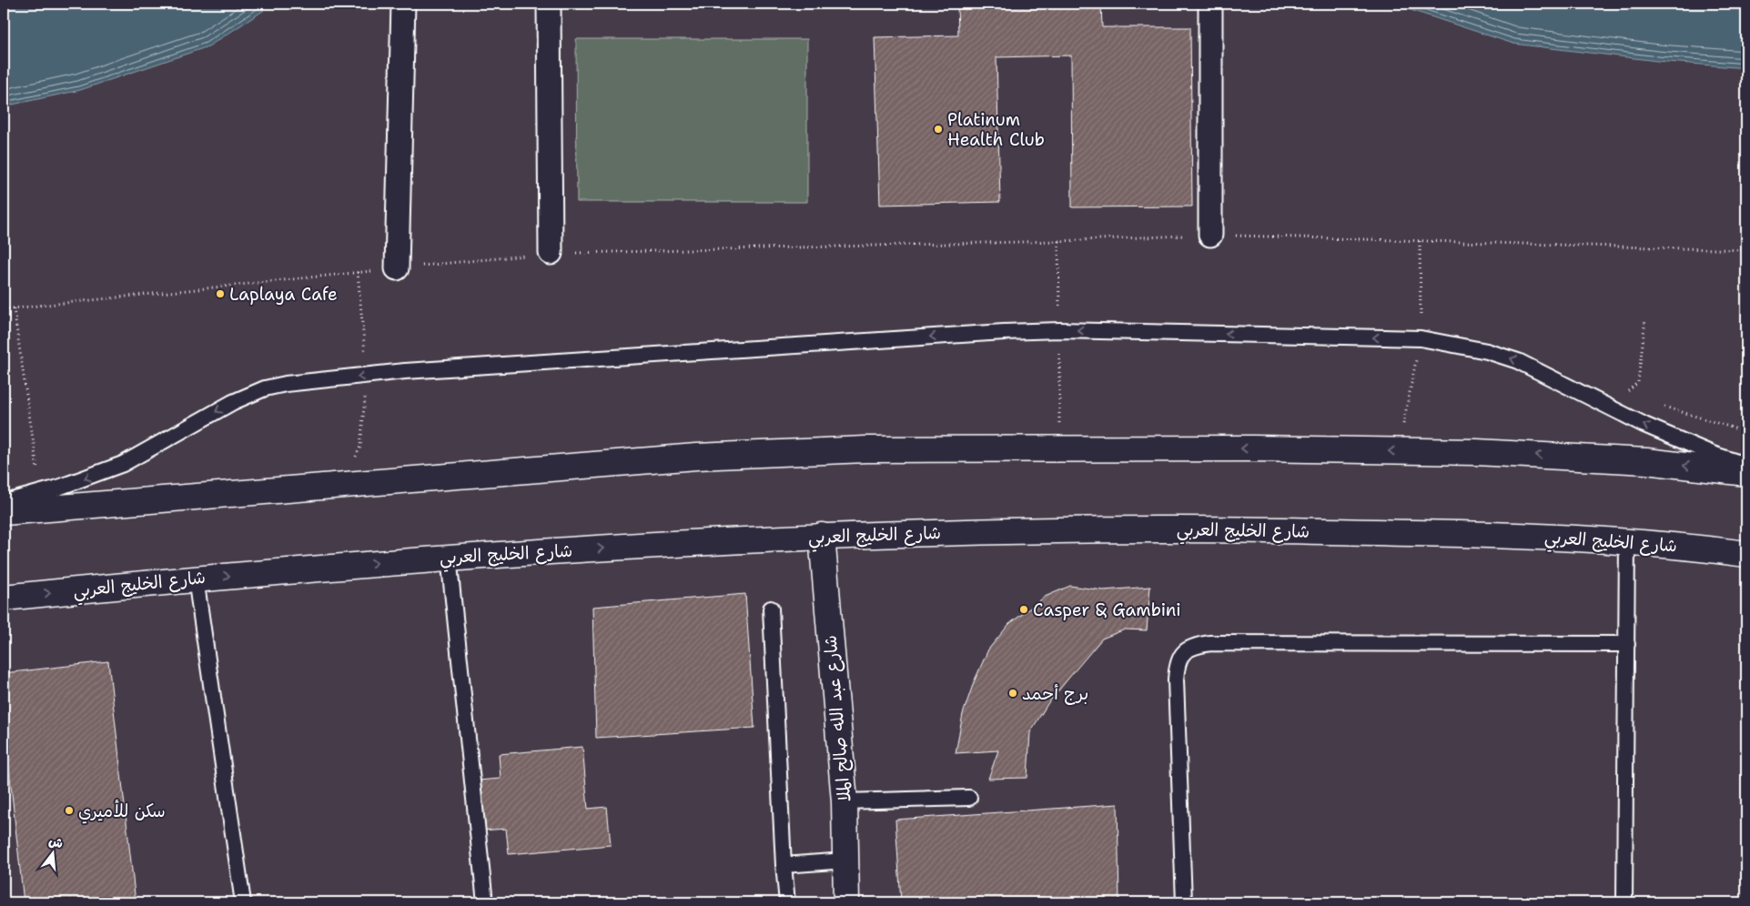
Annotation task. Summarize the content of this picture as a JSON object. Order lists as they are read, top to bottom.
{
  "streets": {
    "main road": ["شارع الخليج العربي", "شارع عبد الله صالح الملا"]
  },
  "crossings": [
    ["شارع الخليج العربي", "شارع عبد الله صالح الملا"]
  ],
  "places": [
    "Platinum Health Club",
    "Laplaya Cafe",
    "Casper & Gambini",
    "برج أحمد",
    "سكن للأميري"
  ],
  "north": "top"
}
